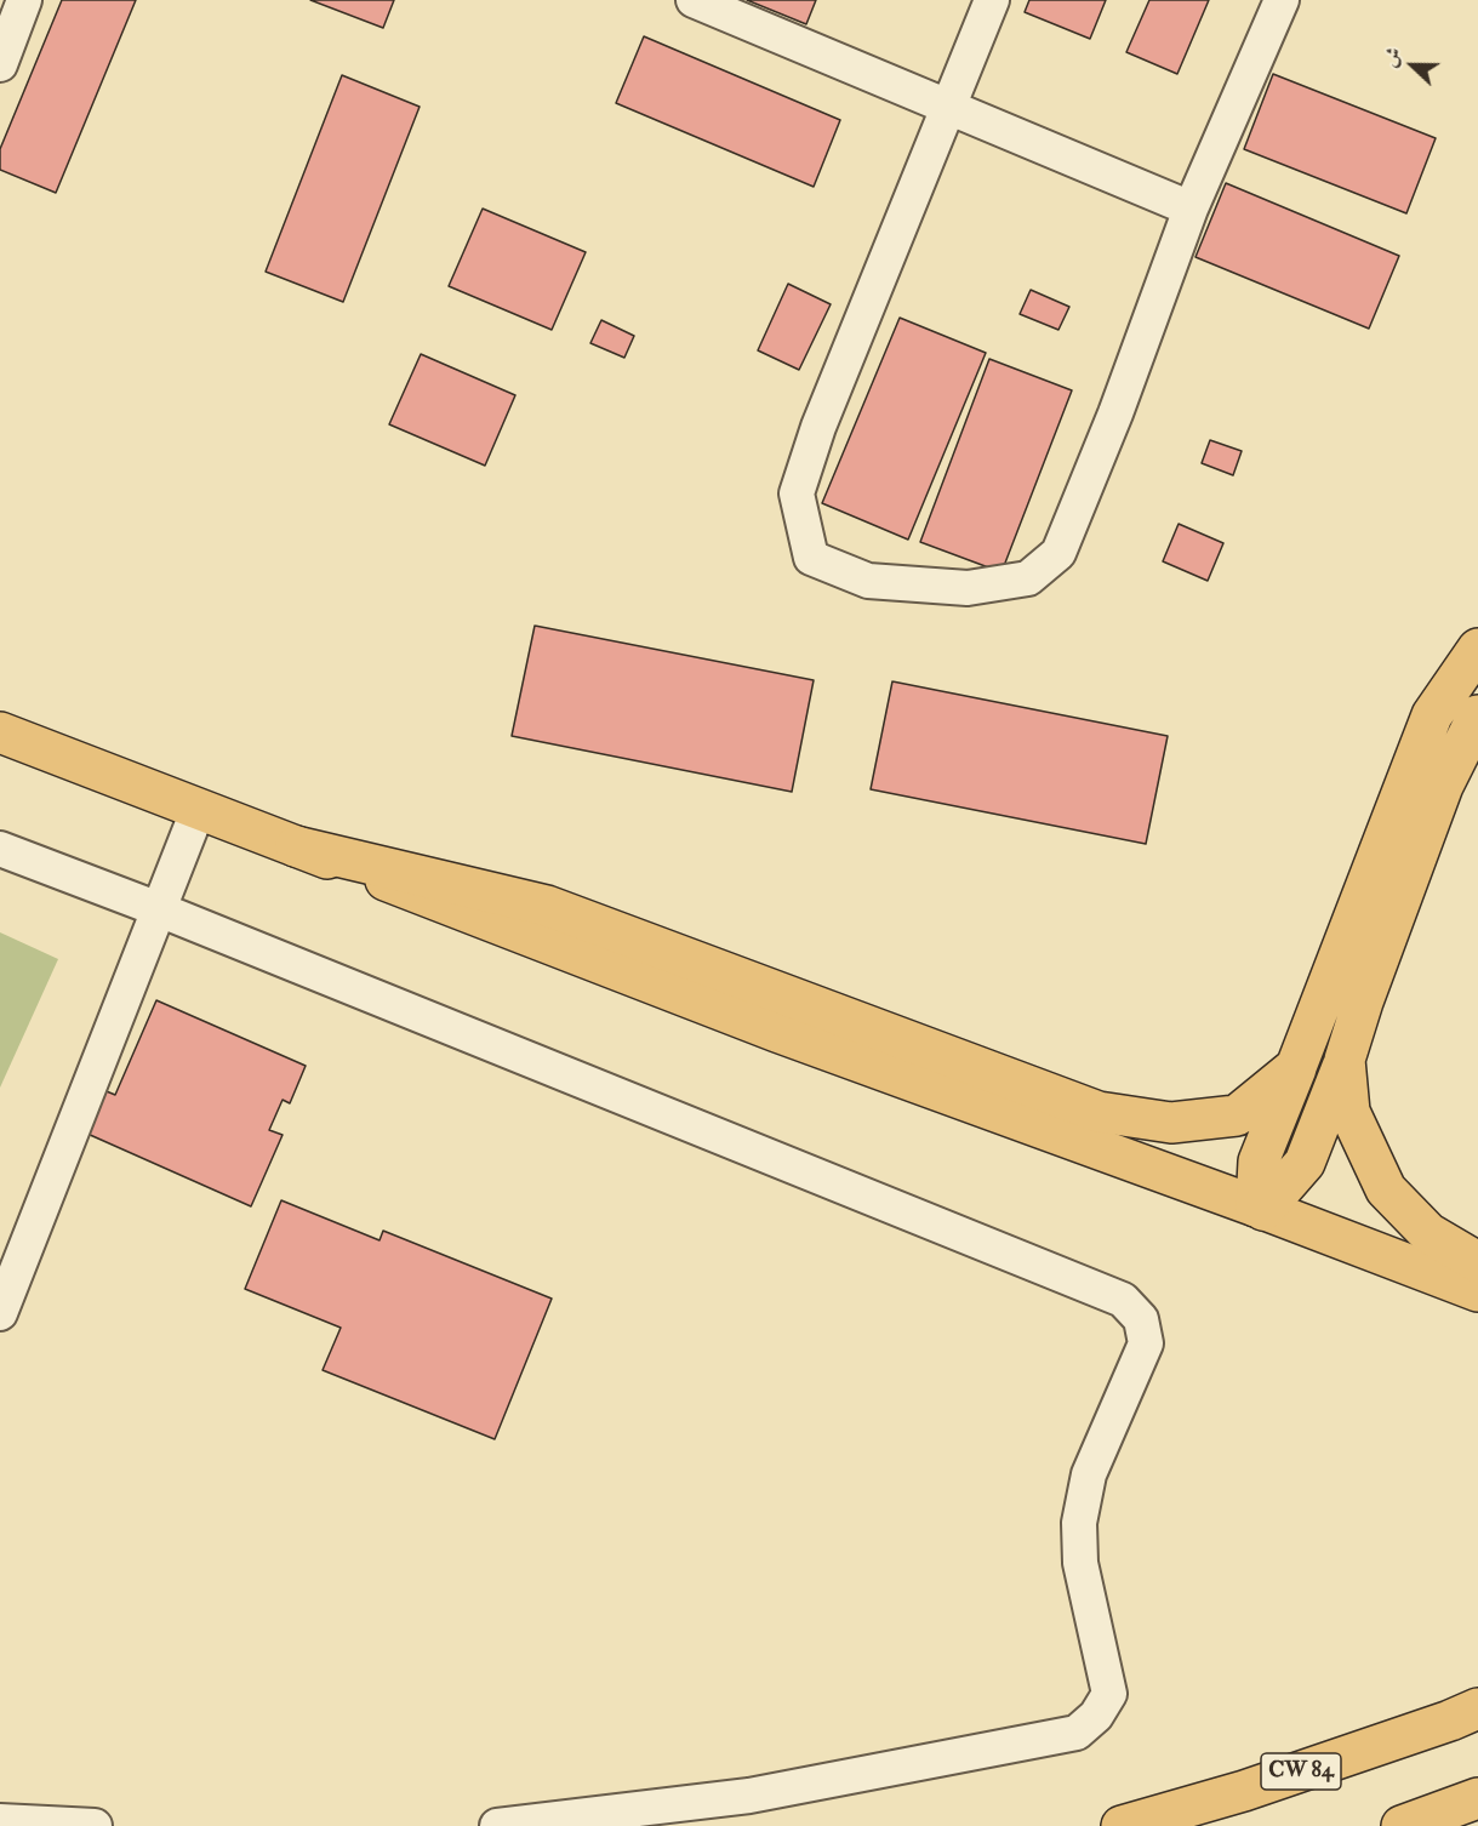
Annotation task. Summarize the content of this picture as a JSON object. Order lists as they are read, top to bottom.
{
  "streets": {
    "main road": ["CW 84"]
  },
  "north": "left"
}
